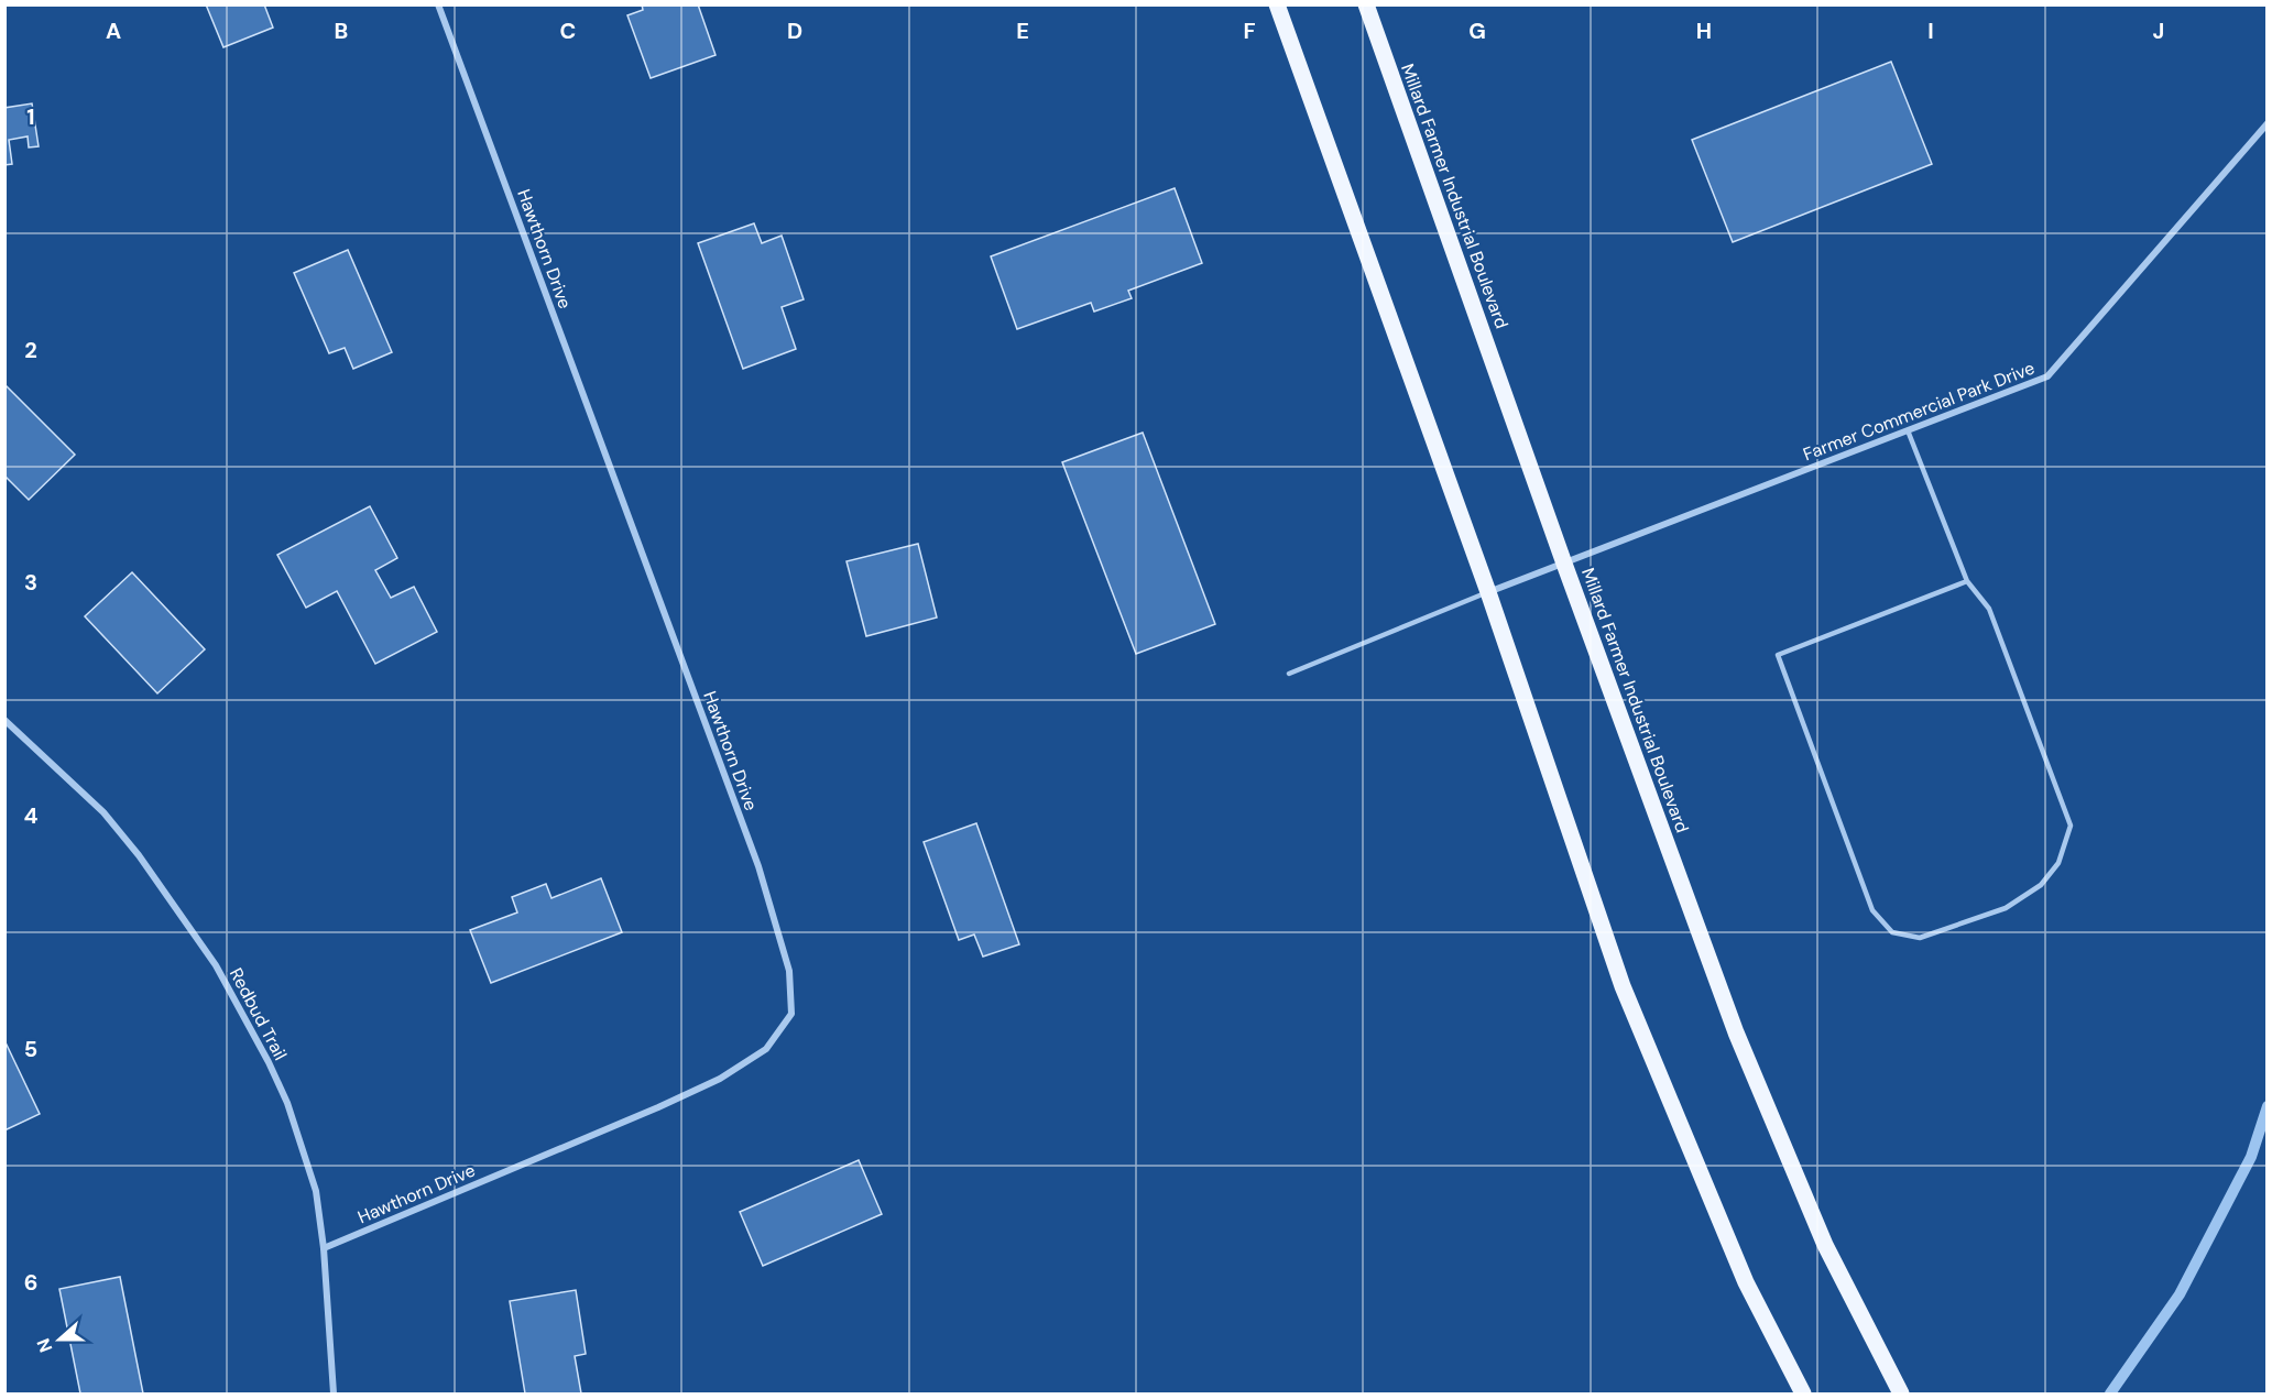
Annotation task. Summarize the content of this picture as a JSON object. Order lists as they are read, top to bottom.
{
  "streets": {
    "main road": ["Millard Farmer Industrial Boulevard"],
    "street": ["Hawthorn Drive", "Farmer Commercial Park Drive", "Redbud Trail"]
  },
  "crossings": [
    ["Millard Farmer Industrial Boulevard", "Farmer Commercial Park Drive"],
    ["Hawthorn Drive", "Redbud Trail"]
  ],
  "north": "left",
  "grid": {
    "columns": [
      "A",
      "B",
      "C",
      "D",
      "E",
      "F",
      "G",
      "H",
      "I",
      "J"
    ],
    "rows": [
      "1",
      "2",
      "3",
      "4",
      "5",
      "6"
    ]
  }
}
